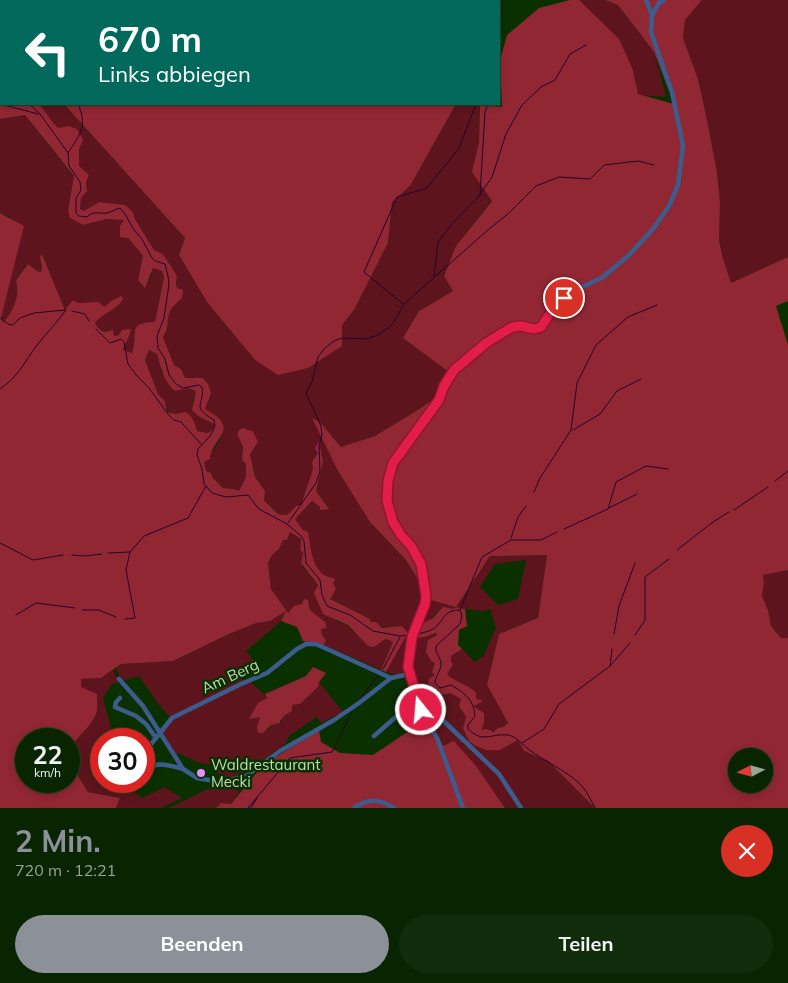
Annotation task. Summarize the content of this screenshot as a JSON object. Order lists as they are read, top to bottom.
{
  "streets": {
    "street": ["Am Berg"]
  },
  "places": ["Waldrestaurant Mecki"],
  "north": "left",
  "page": {
    "turn": ["670 m", "Links abbiegen"],
    "speed": "22 km/h",
    "limit": "30",
    "heading": ["2 Min.", "720 m · 12:21"],
    "buttons": ["Beenden", "Teilen"]
  }
}
